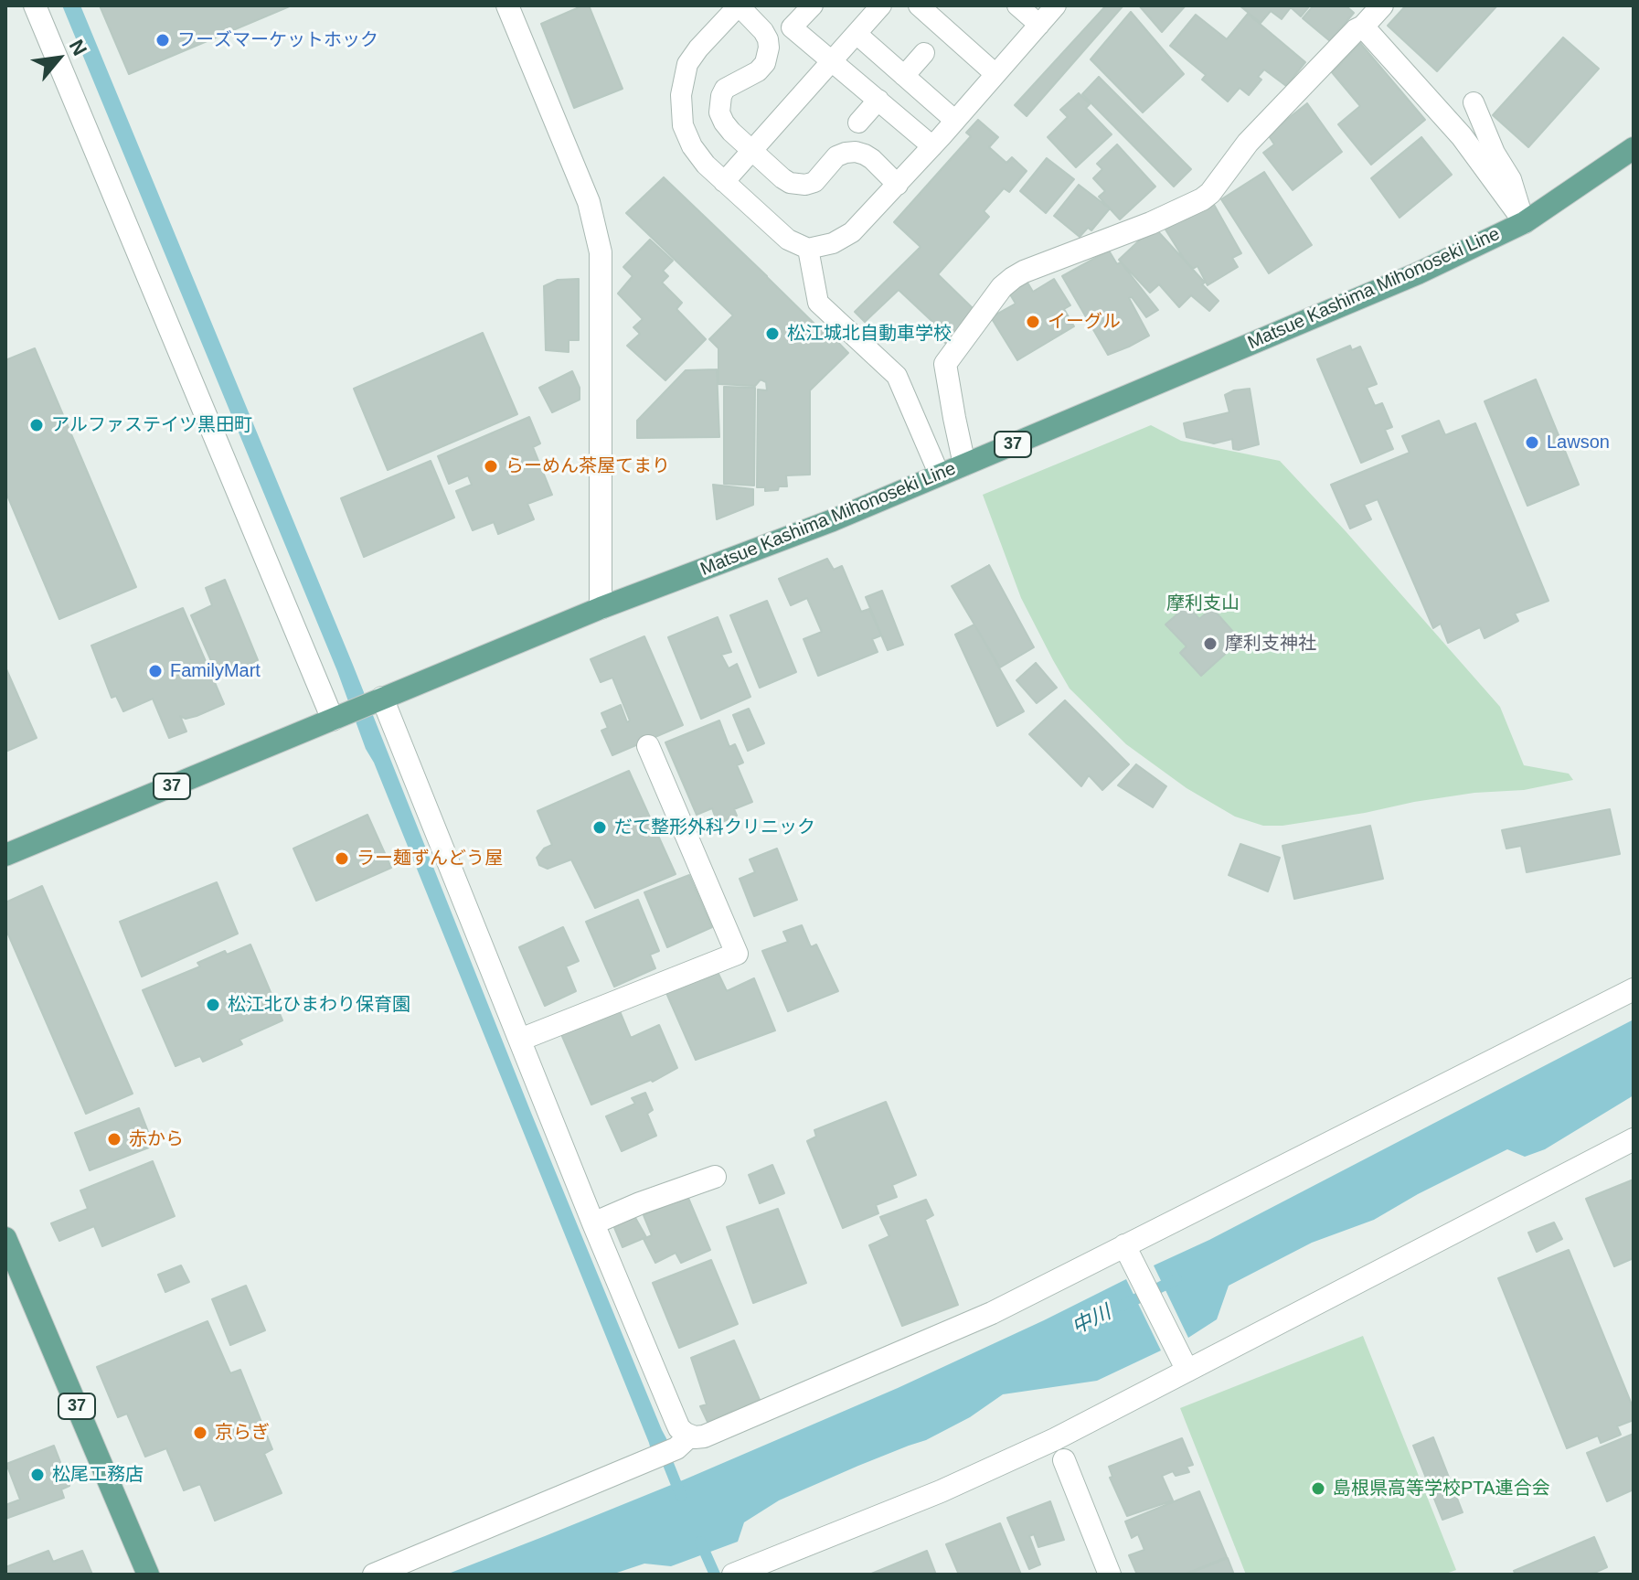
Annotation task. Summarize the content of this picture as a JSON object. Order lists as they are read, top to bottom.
{
  "streets": {
    "main road": ["Matsue Kashima Mihonoseki Line", "37"]
  },
  "water": ["中川"],
  "parks": ["摩利支山"],
  "places": [
    "フーズマーケットホック",
    "イーグル",
    "松江城北自動車学校",
    "アルファステイツ黒田町",
    "Lawson",
    "らーめん茶屋てまり",
    "摩利支神社",
    "FamilyMart",
    "だて整形外科クリニック",
    "ラー麺ずんどう屋",
    "松江北ひまわり保育園",
    "赤から",
    "京らぎ",
    "松尾工務店",
    "島根県高等学校PTA連合会"
  ],
  "north": "top right"
}
